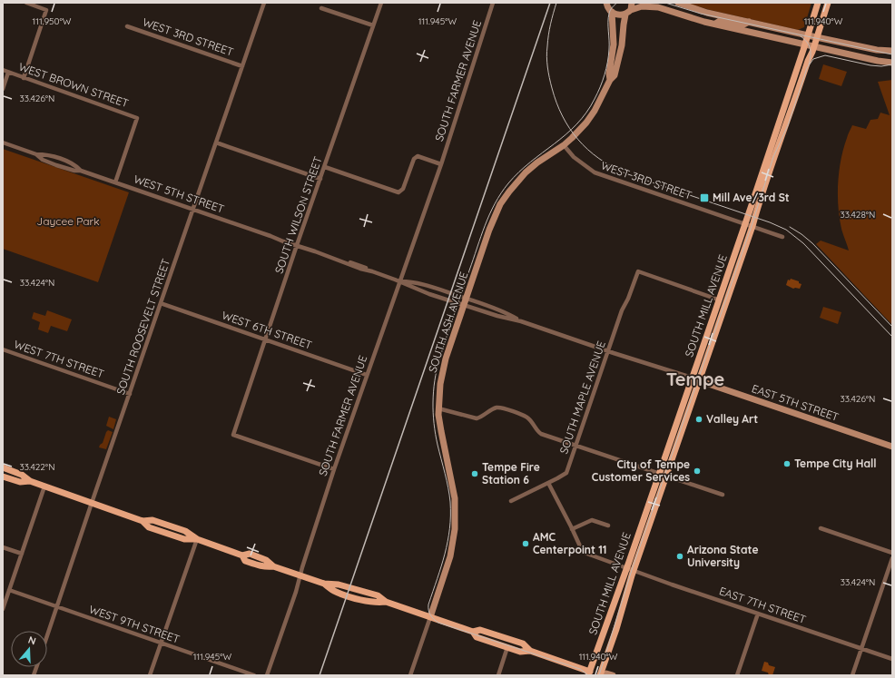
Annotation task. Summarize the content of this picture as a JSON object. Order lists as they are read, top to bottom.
{
  "streets": {
    "main road": ["SOUTH MILL AVENUE"],
    "street": [
      "WEST 3RD STREET",
      "SOUTH FARMER AVENUE",
      "WEST BROWN STREET",
      "WEST 5TH STREET",
      "SOUTH WILSON STREET",
      "SOUTH ASH AVENUE",
      "SOUTH ROOSEVELT STREET",
      "WEST 6TH STREET",
      "WEST 7TH STREET",
      "SOUTH MAPLE AVENUE",
      "EAST 5TH STREET",
      "EAST 7TH STREET",
      "WEST 9TH STREET"
    ]
  },
  "crossings": [
    ["WEST 3RD STREET", "SOUTH MILL AVENUE"],
    ["WEST 3RD STREET", "SOUTH ASH AVENUE"],
    ["WEST 3RD STREET", "SOUTH ROOSEVELT STREET"],
    ["SOUTH FARMER AVENUE", "WEST 5TH STREET"],
    ["SOUTH FARMER AVENUE", "SOUTH WILSON STREET"],
    ["SOUTH FARMER AVENUE", "WEST 6TH STREET"],
    ["WEST BROWN STREET", "WEST 5TH STREET"],
    ["WEST 5TH STREET", "SOUTH WILSON STREET"],
    ["WEST 5TH STREET", "SOUTH MILL AVENUE"],
    ["WEST 5TH STREET", "SOUTH ASH AVENUE"],
    ["WEST 5TH STREET", "SOUTH ROOSEVELT STREET"],
    ["WEST 5TH STREET", "SOUTH MAPLE AVENUE"],
    ["WEST 5TH STREET", "EAST 5TH STREET"],
    ["SOUTH WILSON STREET", "WEST 6TH STREET"],
    ["SOUTH MILL AVENUE", "SOUTH MAPLE AVENUE"],
    ["SOUTH MILL AVENUE", "EAST 5TH STREET"],
    ["SOUTH MILL AVENUE", "EAST 7TH STREET"],
    ["SOUTH ROOSEVELT STREET", "WEST 6TH STREET"],
    ["SOUTH ROOSEVELT STREET", "WEST 7TH STREET"],
    ["SOUTH ROOSEVELT STREET", "WEST 9TH STREET"]
  ],
  "districts": ["Tempe"],
  "parks": ["Jaycee Park"],
  "places": {
    "transit": ["Mill Ave/3rd St"],
    "other": [
      "Valley Art",
      "Tempe City Hall",
      "City of Tempe Customer Services",
      "Tempe Fire Station 6",
      "AMC Centerpoint 11",
      "Arizona State University"
    ]
  },
  "north": "top",
  "coordinates": [
    "111.950°W",
    "111.945°W",
    "111.940°W",
    "33.426°N",
    "33.428°N",
    "33.424°N",
    "33.422°N"
  ]
}
